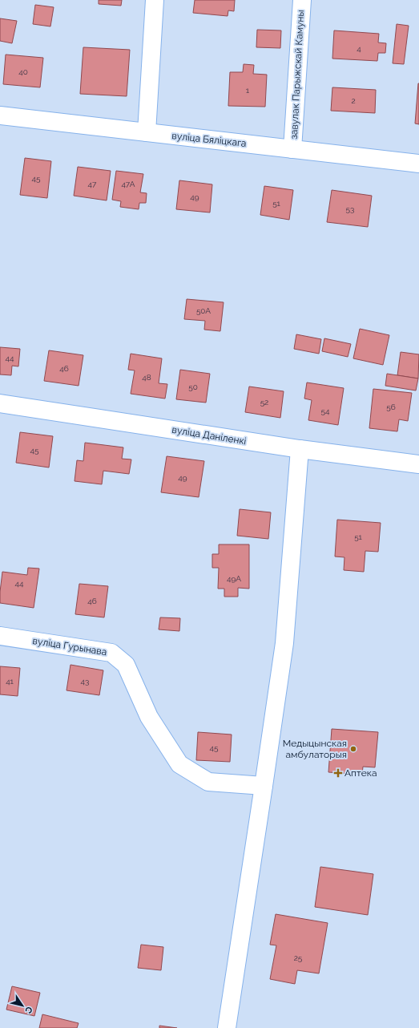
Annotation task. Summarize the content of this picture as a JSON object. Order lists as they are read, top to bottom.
{
  "streets": {
    "street": [
      "завулак Парыжскай Камуны",
      "вуліца Бяліцкага",
      "вуліца Даніленкі",
      "вуліца Гурынава"
    ]
  },
  "crossings": [
    ["завулак Парыжскай Камуны", "вуліца Бяліцкага"]
  ],
  "places": {
    "other": ["Медыцынская амбулаторыя"],
    "health": ["Аптека"]
  },
  "house_numbers": [
    "4",
    "40",
    "1",
    "2",
    "45",
    "47",
    "47А",
    "49",
    "51",
    "53",
    "50А",
    "44",
    "46",
    "48",
    "50",
    "52",
    "56",
    "54",
    "45",
    "49",
    "51",
    "49А",
    "44",
    "46",
    "41",
    "43",
    "45",
    "25"
  ],
  "north": "bottom right"
}
